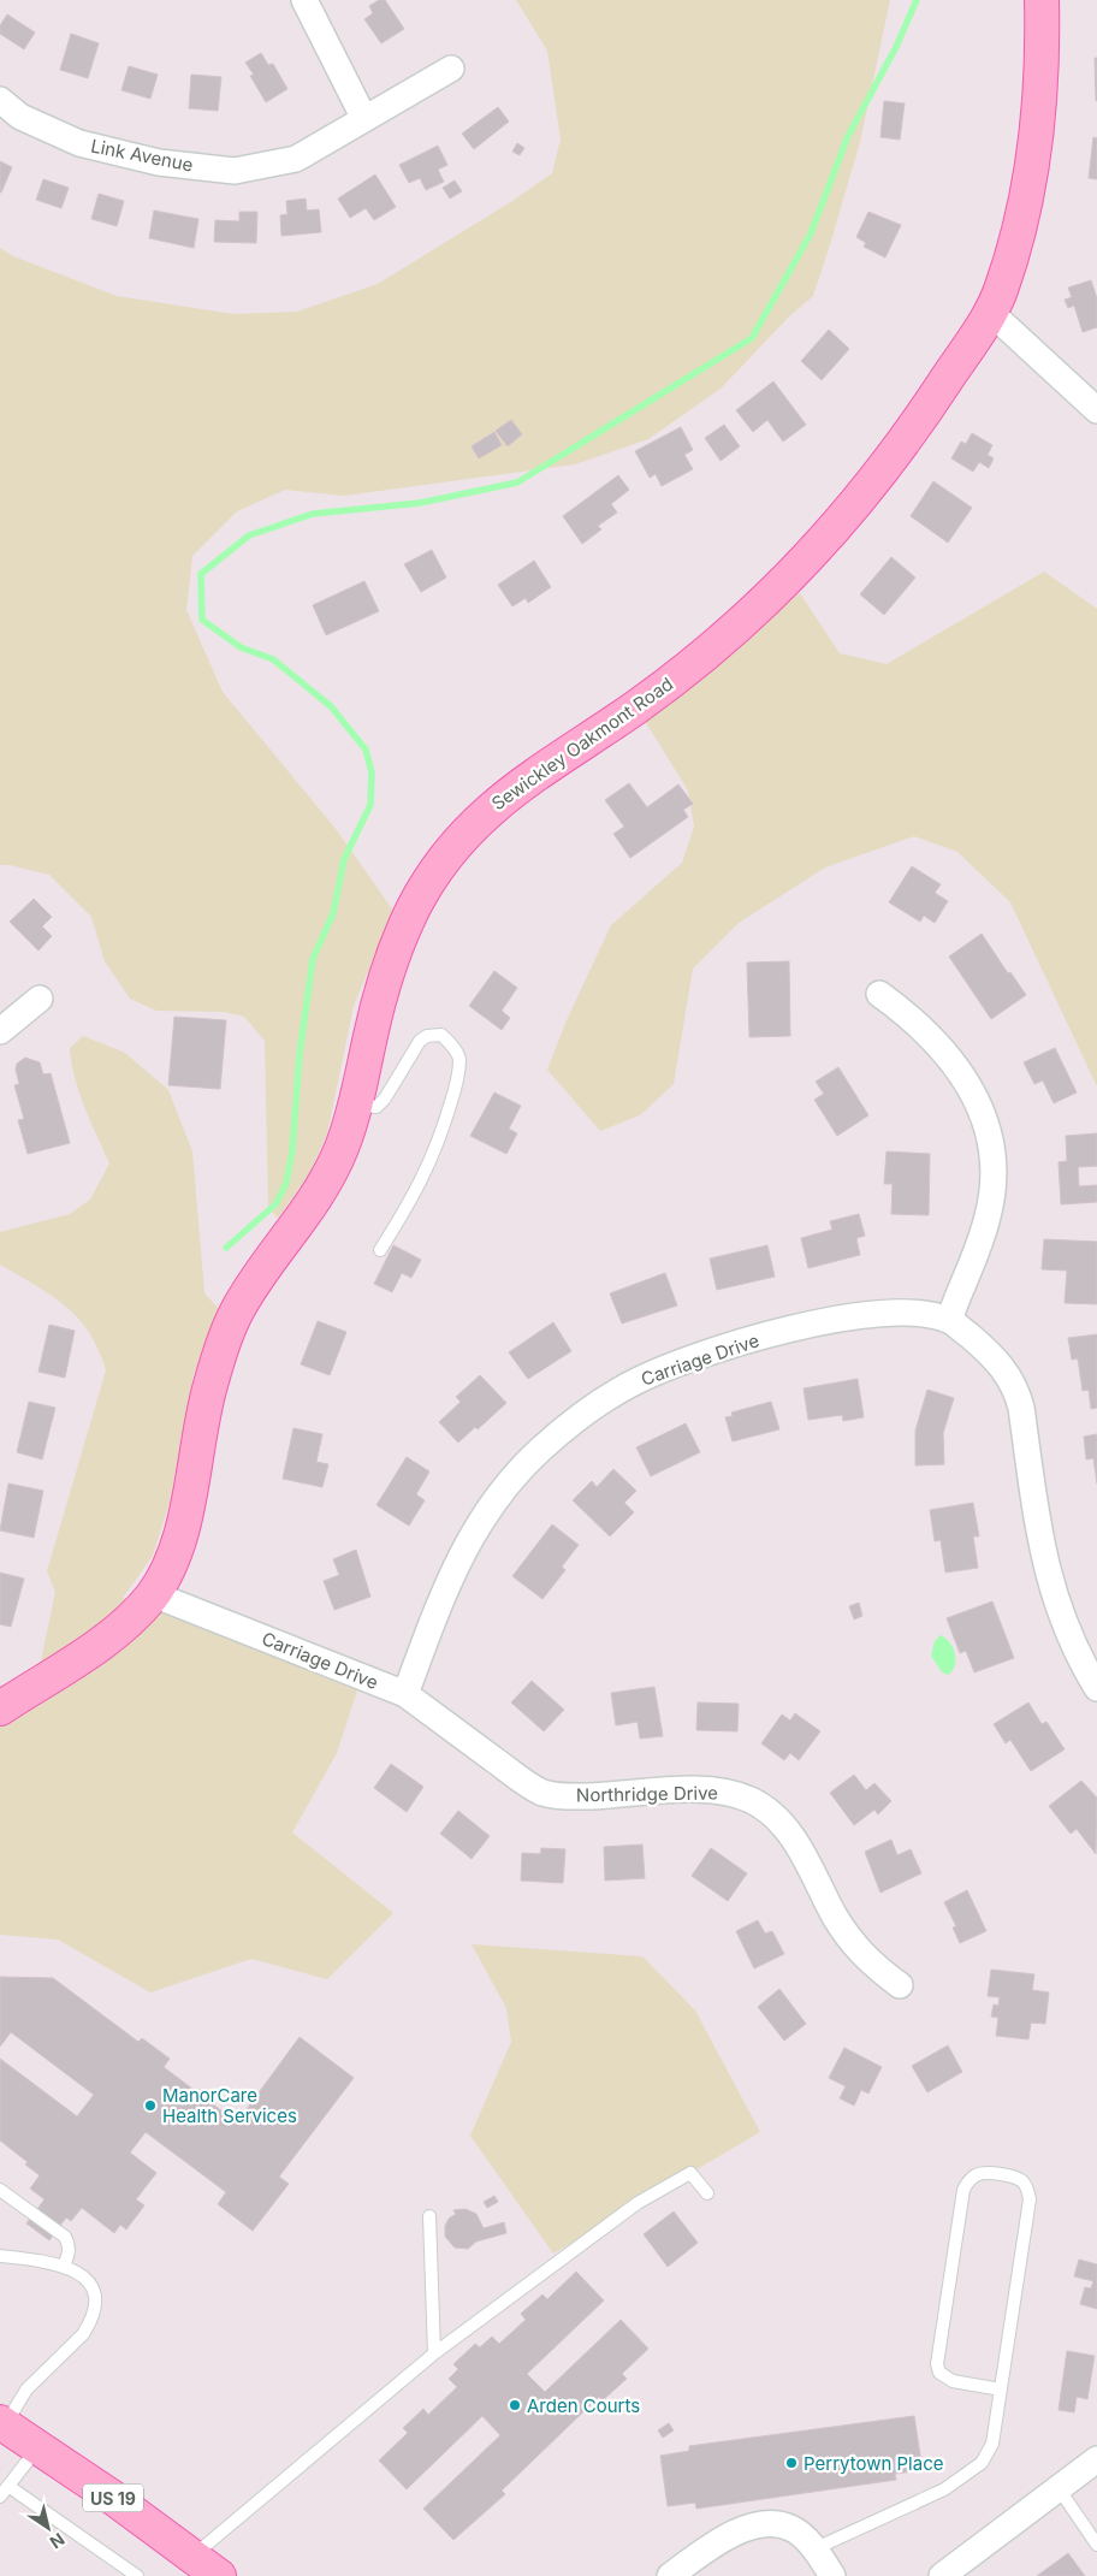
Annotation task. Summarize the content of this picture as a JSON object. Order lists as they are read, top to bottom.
{
  "streets": {
    "main road": ["Sewickley Oakmont Road", "US 19"],
    "street": ["Link Avenue", "Carriage Drive", "Northridge Drive"]
  },
  "crossings": [
    ["Sewickley Oakmont Road", "Carriage Drive"],
    ["Carriage Drive", "Northridge Drive"]
  ],
  "places": ["ManorCare Health Services", "Arden Courts", "Perrytown Place"],
  "north": "bottom right"
}
